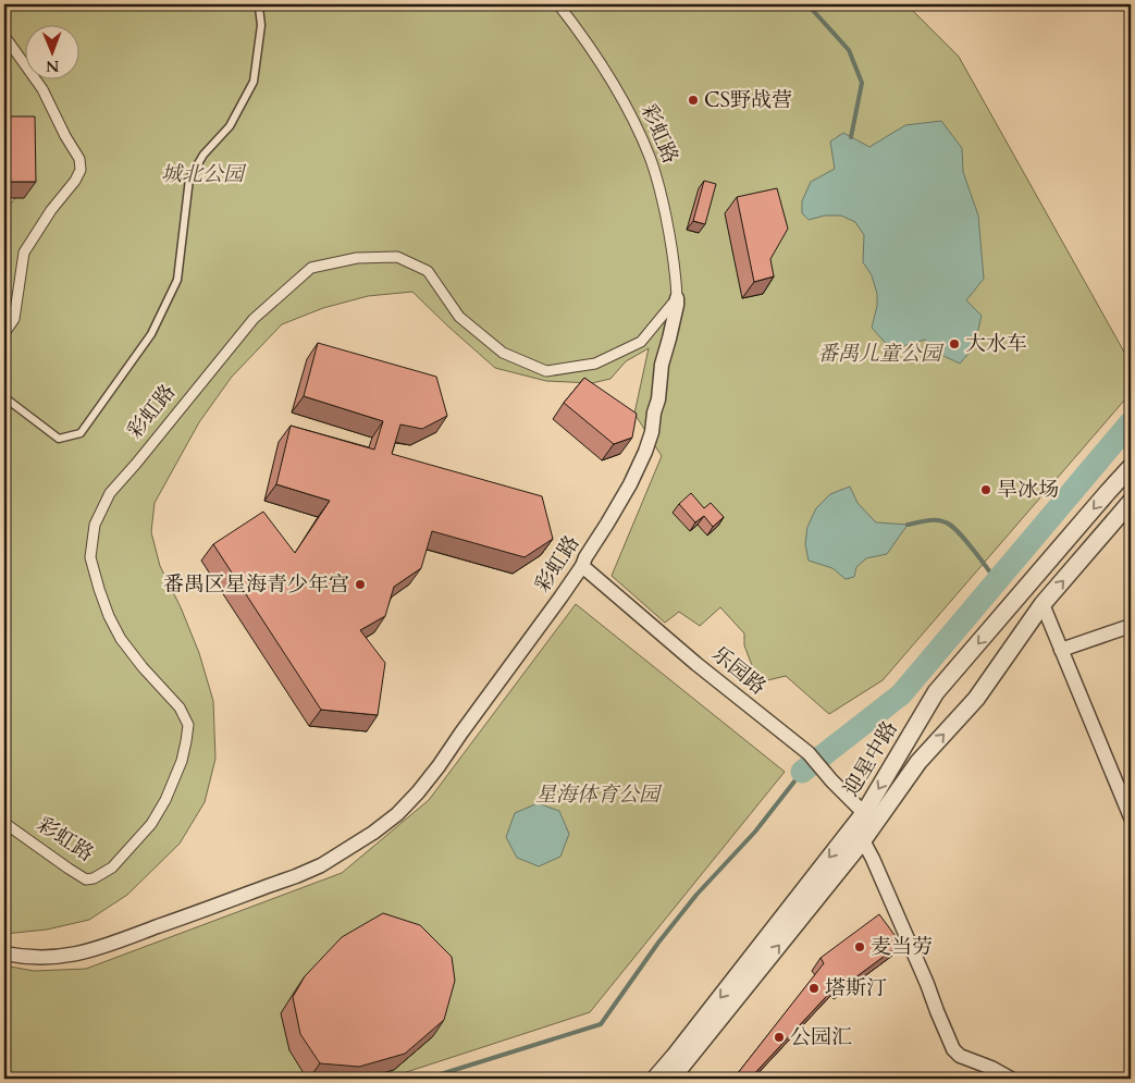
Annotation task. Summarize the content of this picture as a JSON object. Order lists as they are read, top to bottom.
{
  "streets": {
    "street": ["彩虹路", "乐园路", "迎星中路"]
  },
  "crossings": [
    ["彩虹路", "乐园路"],
    ["乐园路", "迎星中路"]
  ],
  "parks": ["城北公园", "番禺儿童公园", "星海体育公园"],
  "places": [
    "CS野战营",
    "大水车",
    "旱冰场",
    "番禺区星海青少年宫",
    "麦当劳",
    "塔斯汀",
    "公园汇"
  ],
  "north": "bottom"
}
